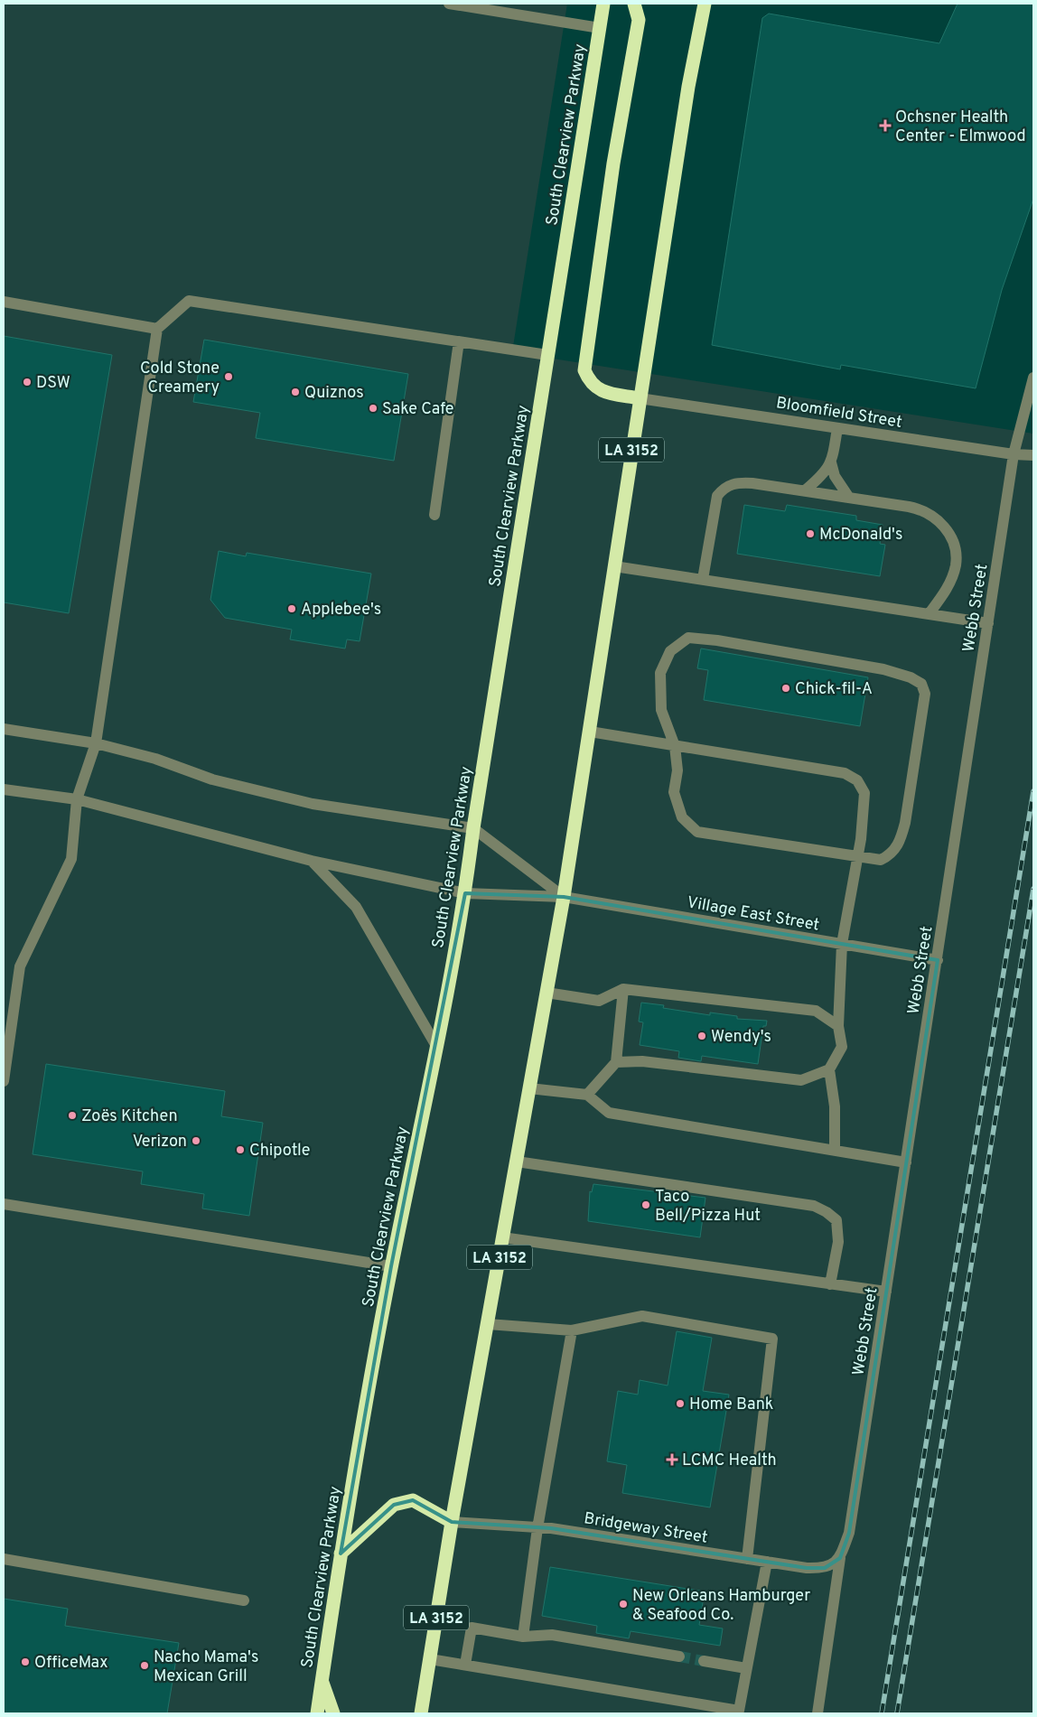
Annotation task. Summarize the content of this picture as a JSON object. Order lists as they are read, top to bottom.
{
  "streets": {
    "highway": ["South Clearview Parkway", "LA 3152"],
    "street": [
      "Bloomfield Street",
      "Webb Street",
      "Village East Street",
      "Bridgeway Street"
    ]
  },
  "crossings": [
    ["South Clearview Parkway", "Village East Street"],
    ["Bloomfield Street", "LA 3152"],
    ["Bloomfield Street", "Webb Street"],
    ["LA 3152", "Village East Street"],
    ["LA 3152", "Bridgeway Street"],
    ["Webb Street", "Village East Street"],
    ["Webb Street", "Bridgeway Street"]
  ],
  "places": {
    "health": ["Ochsner Health Center - Elmwood", "LCMC Health"],
    "other": [
      "Cold Stone Creamery",
      "DSW",
      "Quiznos",
      "Sake Cafe",
      "McDonald's",
      "Applebee's",
      "Chick-fil-A",
      "Wendy's",
      "Zoës Kitchen",
      "Verizon",
      "Chipotle",
      "Taco Bell/Pizza Hut",
      "Home Bank",
      "New Orleans Hamburger & Seafood Co.",
      "OfficeMax",
      "Nacho Mama's Mexican Grill"
    ]
  }
}
